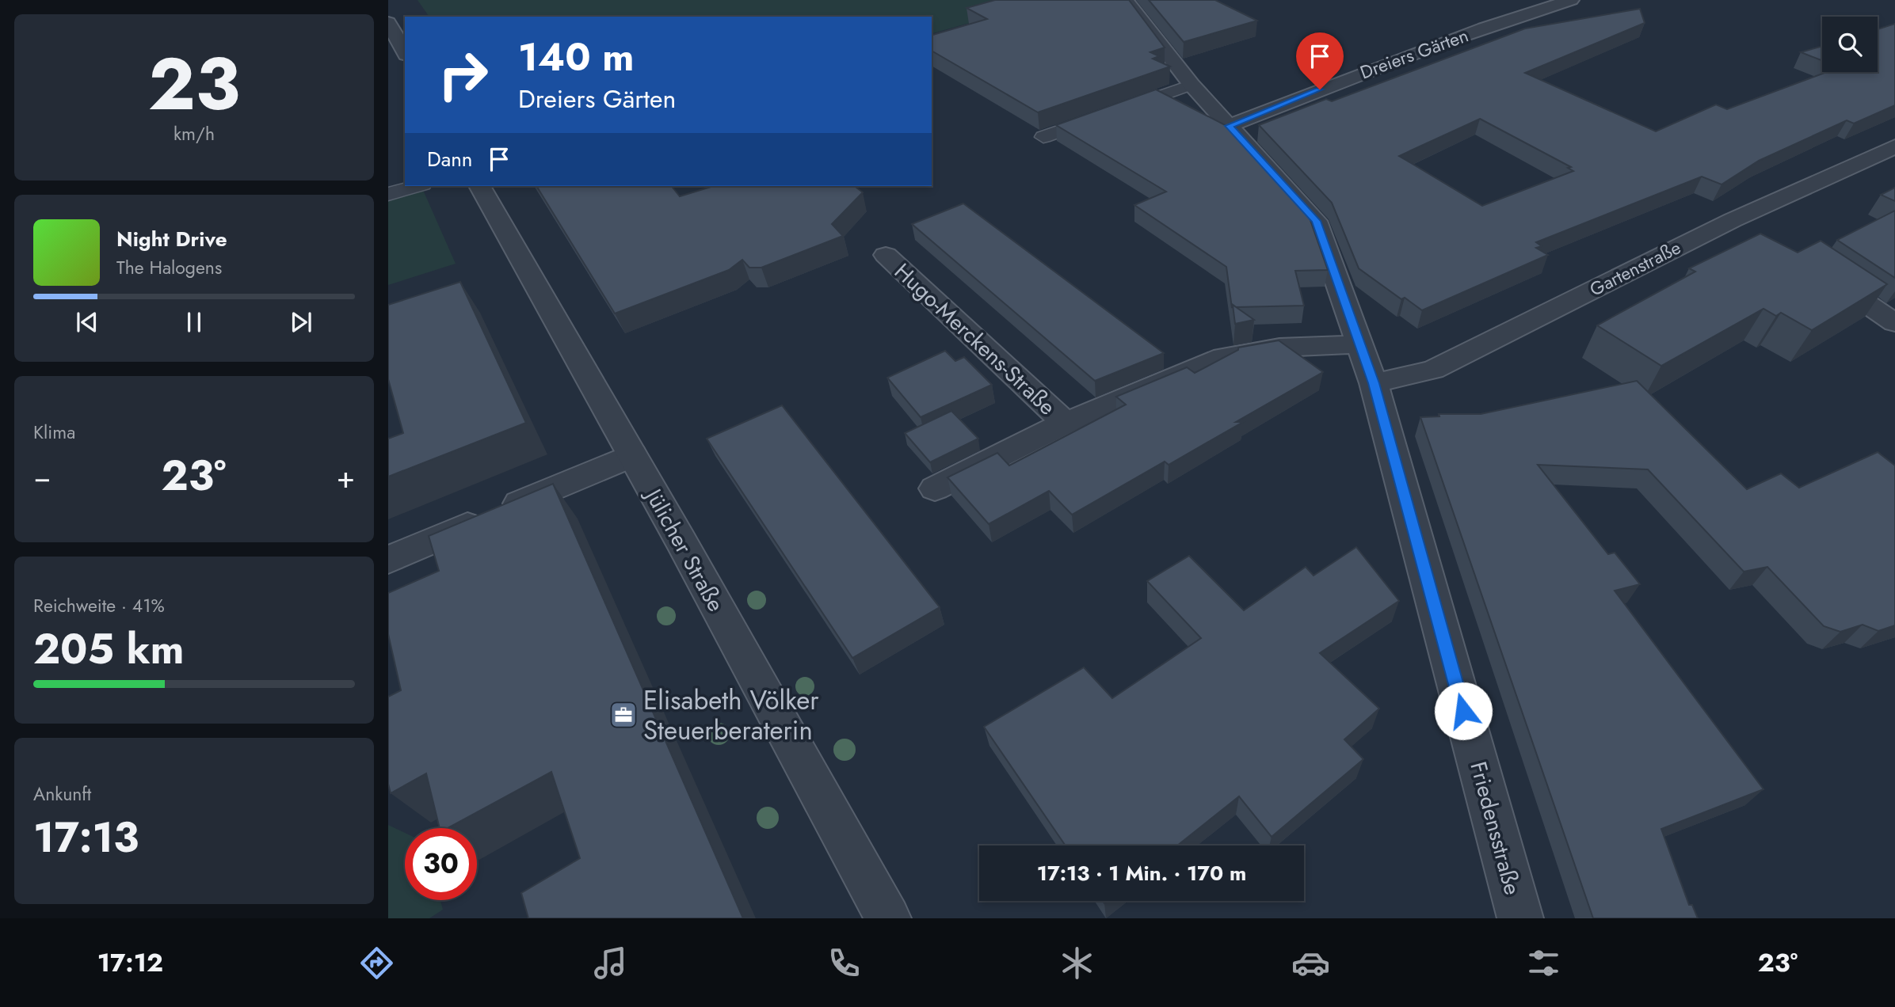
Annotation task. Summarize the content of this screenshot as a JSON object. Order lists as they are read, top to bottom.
{
  "streets": {
    "street": [
      "Dreiers Gärten",
      "Gartenstraße",
      "Hugo-Merckens-Straße",
      "Jülicher Straße",
      "Friedensstraße"
    ]
  },
  "crossings": [
    ["Dreiers Gärten", "Friedensstraße"],
    ["Gartenstraße", "Friedensstraße"],
    ["Hugo-Merckens-Straße", "Friedensstraße"]
  ],
  "places": {
    "office": ["Elisabeth Völker Steuerberaterin"]
  },
  "page": {
    "tile": [
      ["23", "km/h"],
      "Klima",
      ["Reichweite · 41%", "205 km"],
      ["Ankunft", "17:13"]
    ],
    "turn": ["140 m", "Dreiers Gärten"],
    "then": "Dann",
    "song": ["Night Drive", "The Halogens"],
    "heat": ["−", "23°", "+"],
    "limit": "30",
    "trip": "17:13 · 1 Min. · 170 m",
    "tabs": ["17:12", "23°"]
  }
}
